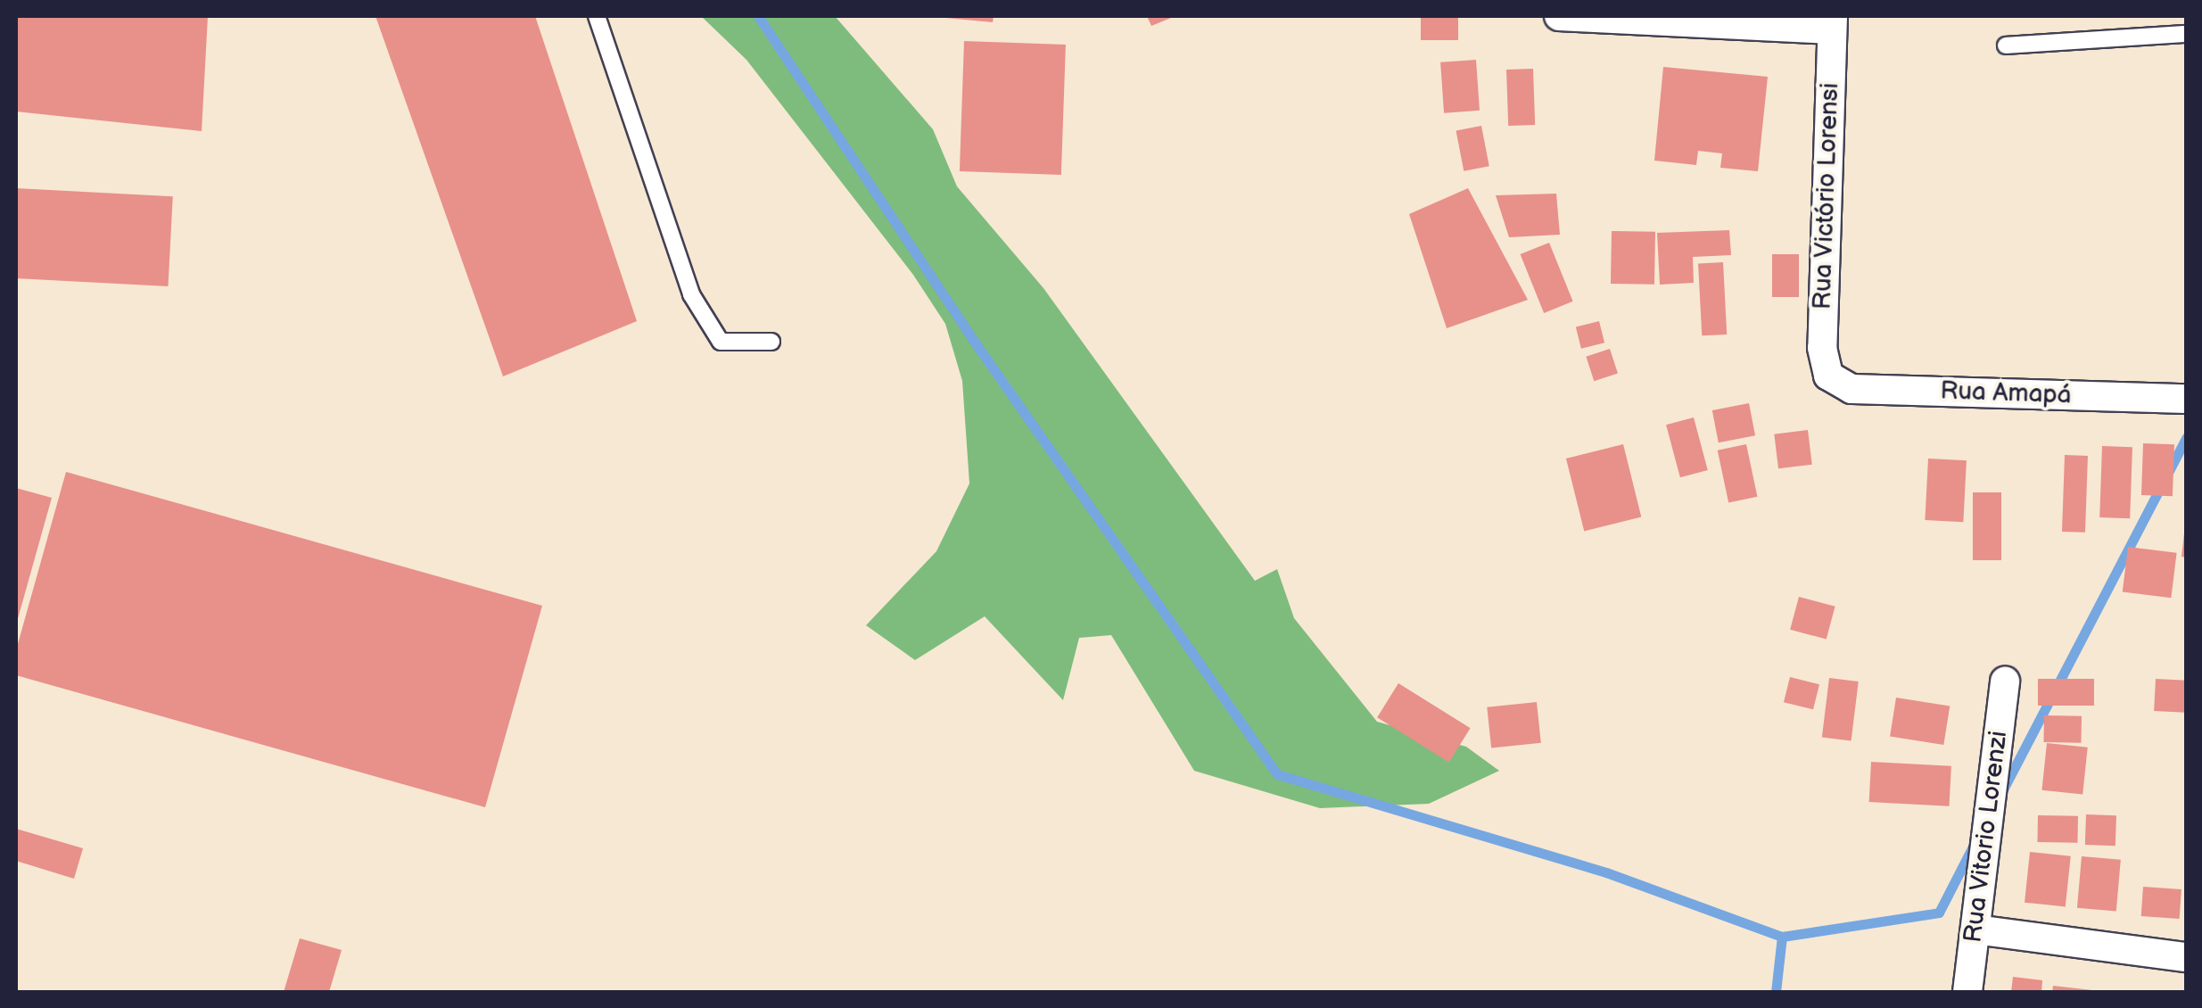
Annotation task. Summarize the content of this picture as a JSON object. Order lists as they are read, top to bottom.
{
  "streets": {
    "street": ["Rua Victório Lorensi", "Rua Amapá", "Rua Vitorio Lorenzi"]
  },
  "crossings": [
    ["Rua Victório Lorensi", "Rua Amapá"]
  ]
}
